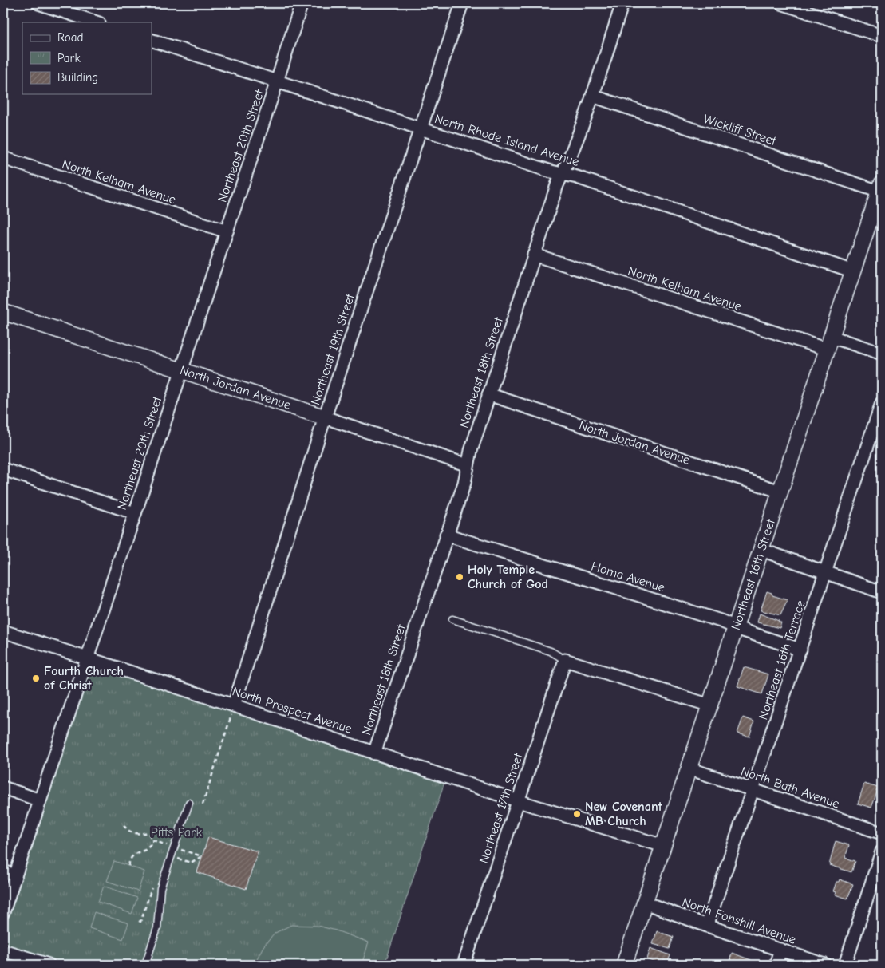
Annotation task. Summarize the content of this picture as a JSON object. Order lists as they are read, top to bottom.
{
  "streets": {
    "street": [
      "Wickliff Street",
      "North Rhode Island Avenue",
      "Northeast 20th Street",
      "North Kelham Avenue",
      "Northeast 19th Street",
      "Northeast 18th Street",
      "North Jordan Avenue",
      "Northeast 16th Street",
      "Homa Avenue",
      "Northeast 16th Terrace",
      "North Prospect Avenue",
      "North Bath Avenue",
      "Northeast 17th Street",
      "North Fonshill Avenue"
    ]
  },
  "crossings": [
    ["Wickliff Street", "Northeast 18th Street"],
    ["Wickliff Street", "Northeast 16th Street"],
    ["North Rhode Island Avenue", "Northeast 20th Street"],
    ["North Rhode Island Avenue", "Northeast 19th Street"],
    ["North Rhode Island Avenue", "Northeast 18th Street"],
    ["North Rhode Island Avenue", "Northeast 16th Street"],
    ["Northeast 20th Street", "North Kelham Avenue"],
    ["Northeast 20th Street", "North Jordan Avenue"],
    ["Northeast 20th Street", "North Prospect Avenue"],
    ["North Kelham Avenue", "Northeast 18th Street"],
    ["North Kelham Avenue", "Northeast 16th Street"],
    ["Northeast 19th Street", "North Jordan Avenue"],
    ["Northeast 19th Street", "North Prospect Avenue"],
    ["Northeast 18th Street", "North Jordan Avenue"],
    ["Northeast 18th Street", "Homa Avenue"],
    ["Northeast 18th Street", "North Prospect Avenue"],
    ["North Jordan Avenue", "Northeast 16th Street"],
    ["Northeast 16th Street", "Homa Avenue"],
    ["Northeast 16th Street", "North Prospect Avenue"],
    ["Northeast 16th Street", "North Bath Avenue"],
    ["Northeast 16th Street", "North Fonshill Avenue"],
    ["Homa Avenue", "Northeast 16th Terrace"],
    ["Northeast 16th Terrace", "North Bath Avenue"],
    ["Northeast 16th Terrace", "North Fonshill Avenue"],
    ["North Prospect Avenue", "Northeast 17th Street"]
  ],
  "parks": ["Pitts Park"],
  "places": ["Holy Temple Church of God", "Fourth Church of Christ", "New Covenant MB Church"],
  "legend": ["Road", "Park", "Building"]
}
